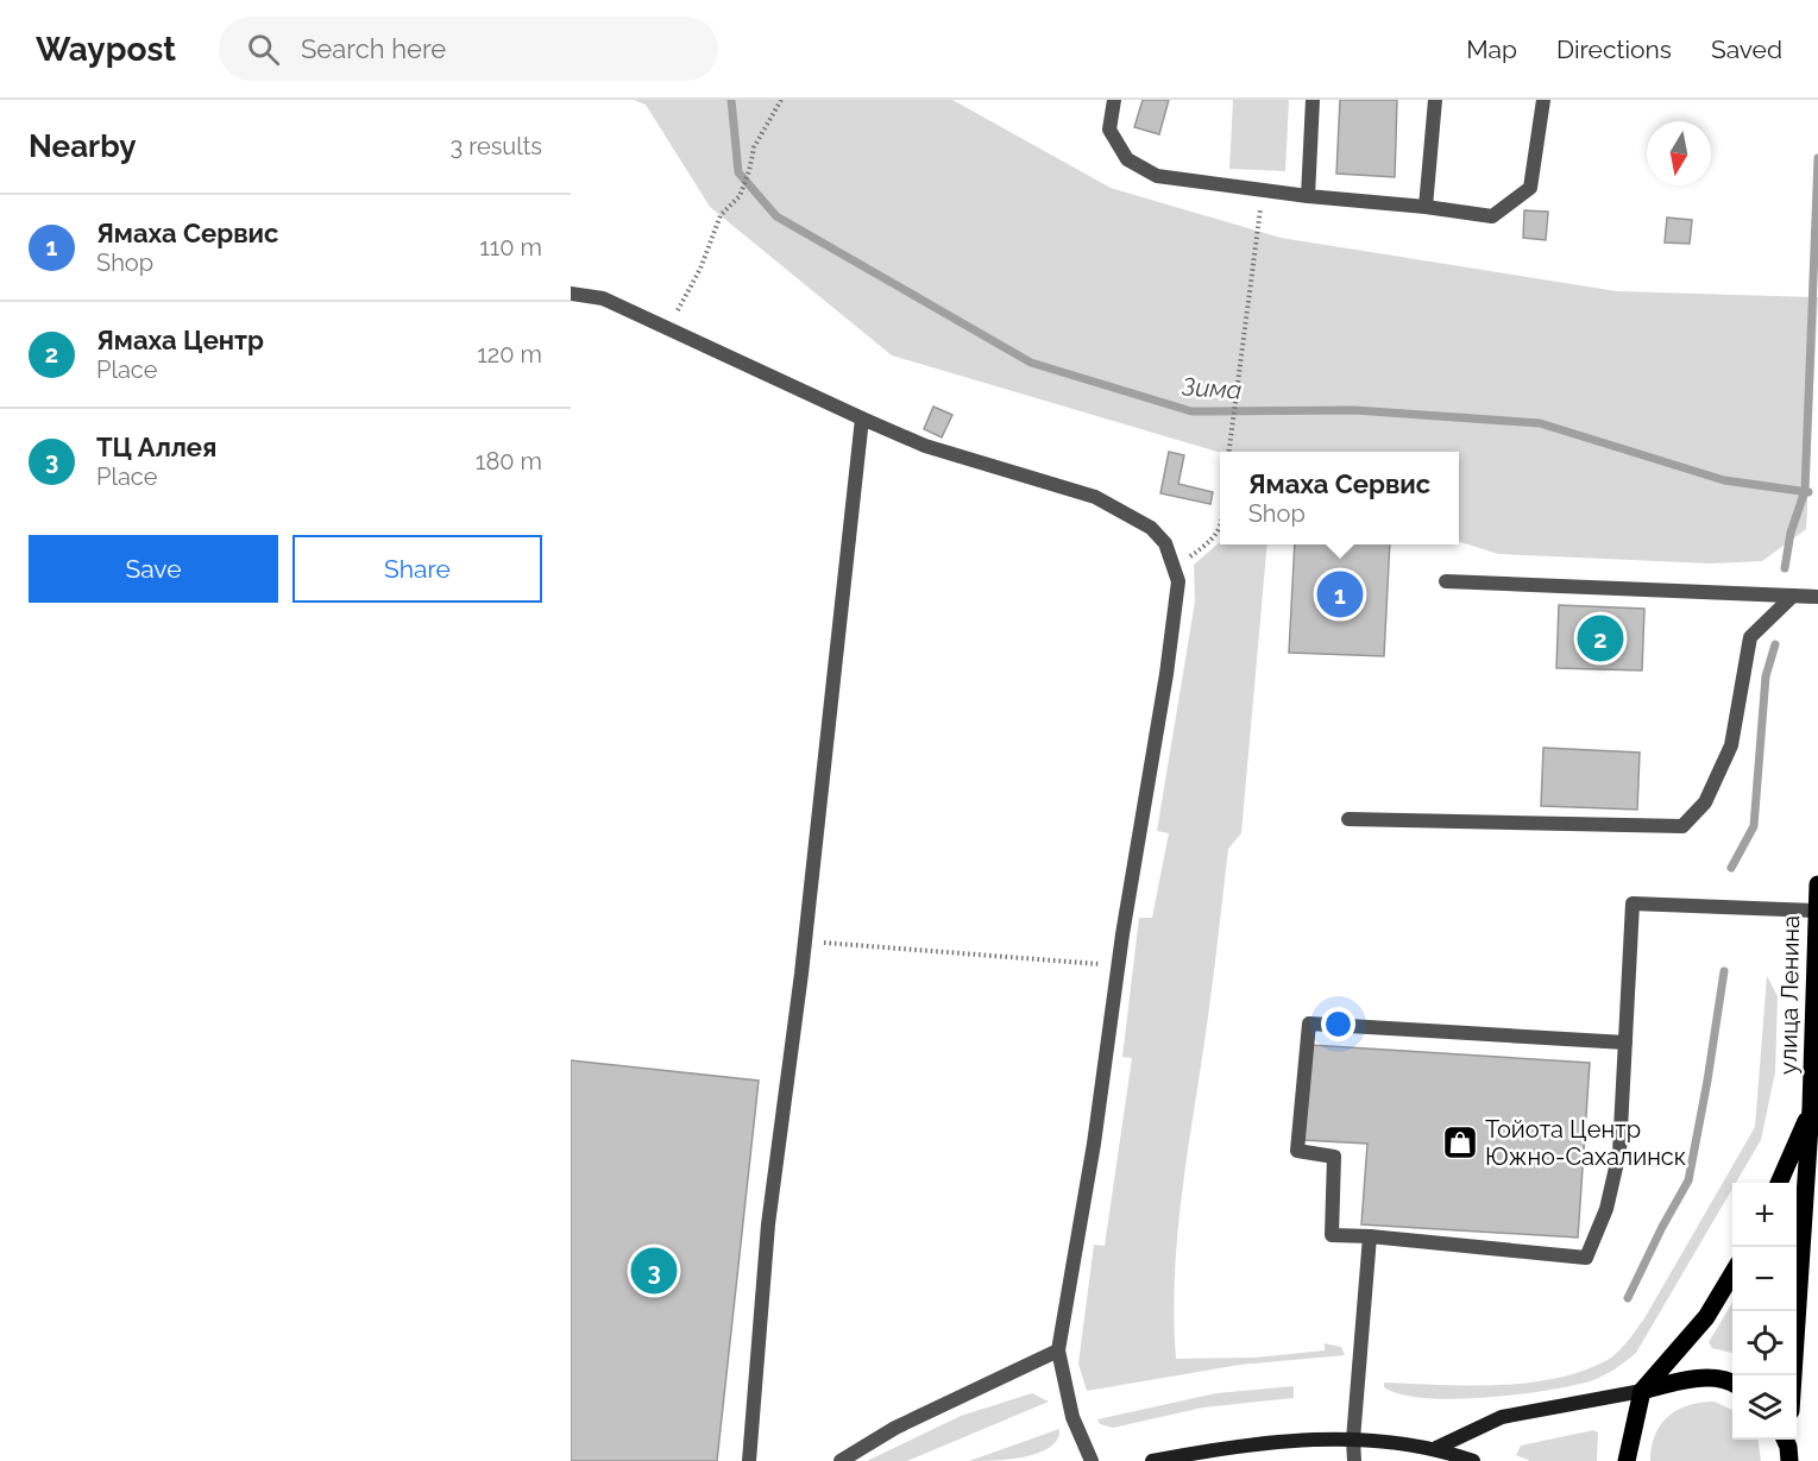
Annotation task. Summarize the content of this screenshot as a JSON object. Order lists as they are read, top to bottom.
{
  "streets": {
    "main road": ["улица Ленина"]
  },
  "water": ["Зима"],
  "places": {
    "shop": ["Тойота Центр Южно-Сахалинск"]
  },
  "north": "bottom",
  "page": {
    "header": "Waypost",
    "search": "Search here",
    "nav": ["Map", "Directions", "Saved"],
    "heading": ["Nearby", "3 results"],
    "list": [
      {
        "mark": "1",
        "name": "Ямаха Сервис",
        "note": "Shop",
        "value": "110 m"
      },
      {
        "mark": "2",
        "name": "Ямаха Центр",
        "note": "Place",
        "value": "120 m"
      },
      {
        "mark": "3",
        "name": "ТЦ Аллея",
        "note": "Place",
        "value": "180 m"
      }
    ],
    "popup": ["Ямаха Сервис", "Shop"],
    "buttons": ["Save", "Share"],
    "pins": ["1", "2", "3"],
    "map_buttons": ["+", "−"]
  }
}
